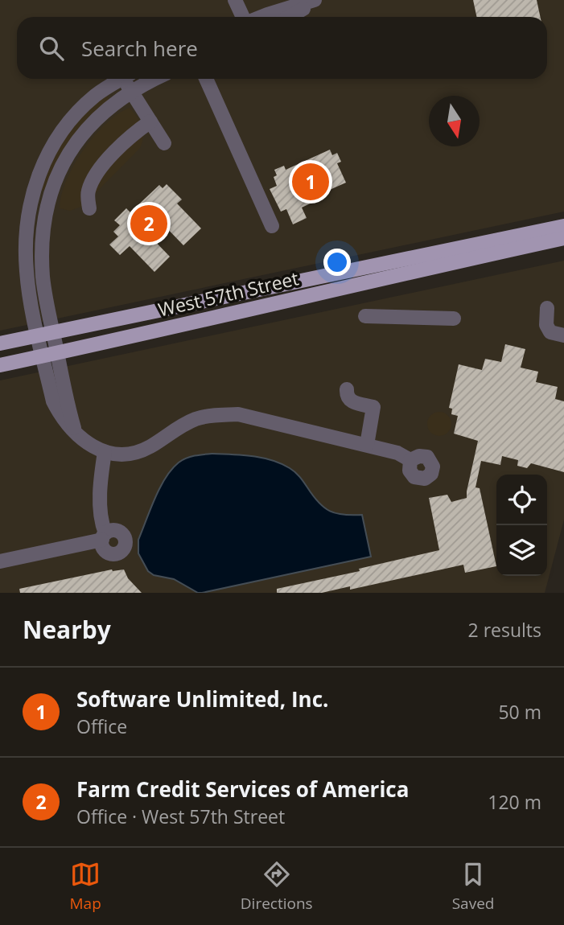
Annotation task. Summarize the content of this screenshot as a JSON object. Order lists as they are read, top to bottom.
{
  "streets": {
    "main road": ["West 57th Street"]
  },
  "north": "bottom",
  "page": {
    "search": "Search here",
    "pins": ["1", "2"],
    "heading": ["Nearby", "2 results"],
    "list": [
      {
        "mark": "1",
        "name": "Software Unlimited, Inc.",
        "note": "Office",
        "value": "50 m"
      },
      {
        "mark": "2",
        "name": "Farm Credit Services of America",
        "note": "Office · West 57th Street",
        "value": "120 m"
      }
    ],
    "nav": ["Map", "Directions", "Saved"]
  }
}
